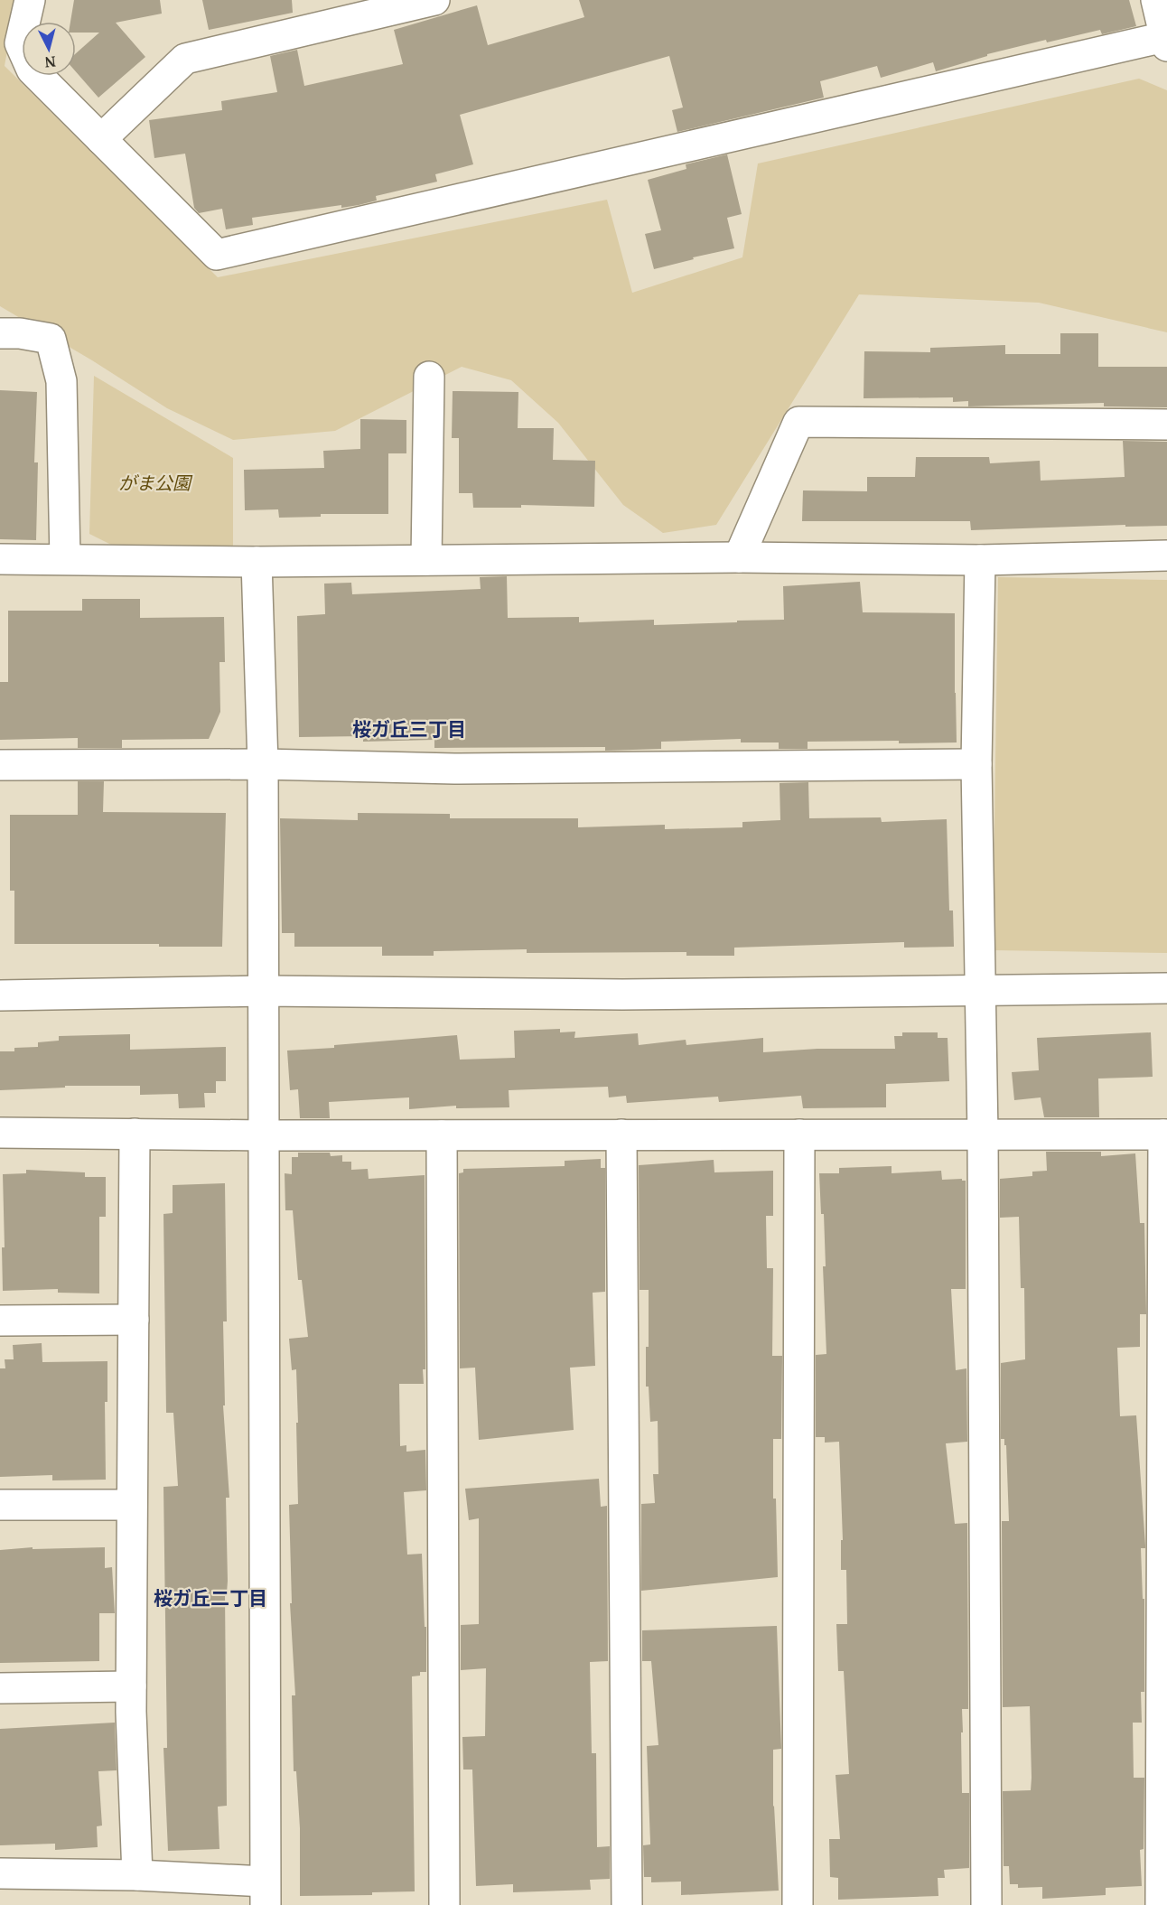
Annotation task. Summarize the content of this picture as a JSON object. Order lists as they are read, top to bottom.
{
  "districts": ["桜ガ丘三丁目", "桜ガ丘二丁目"],
  "parks": ["がま公園"],
  "north": "bottom"
}
